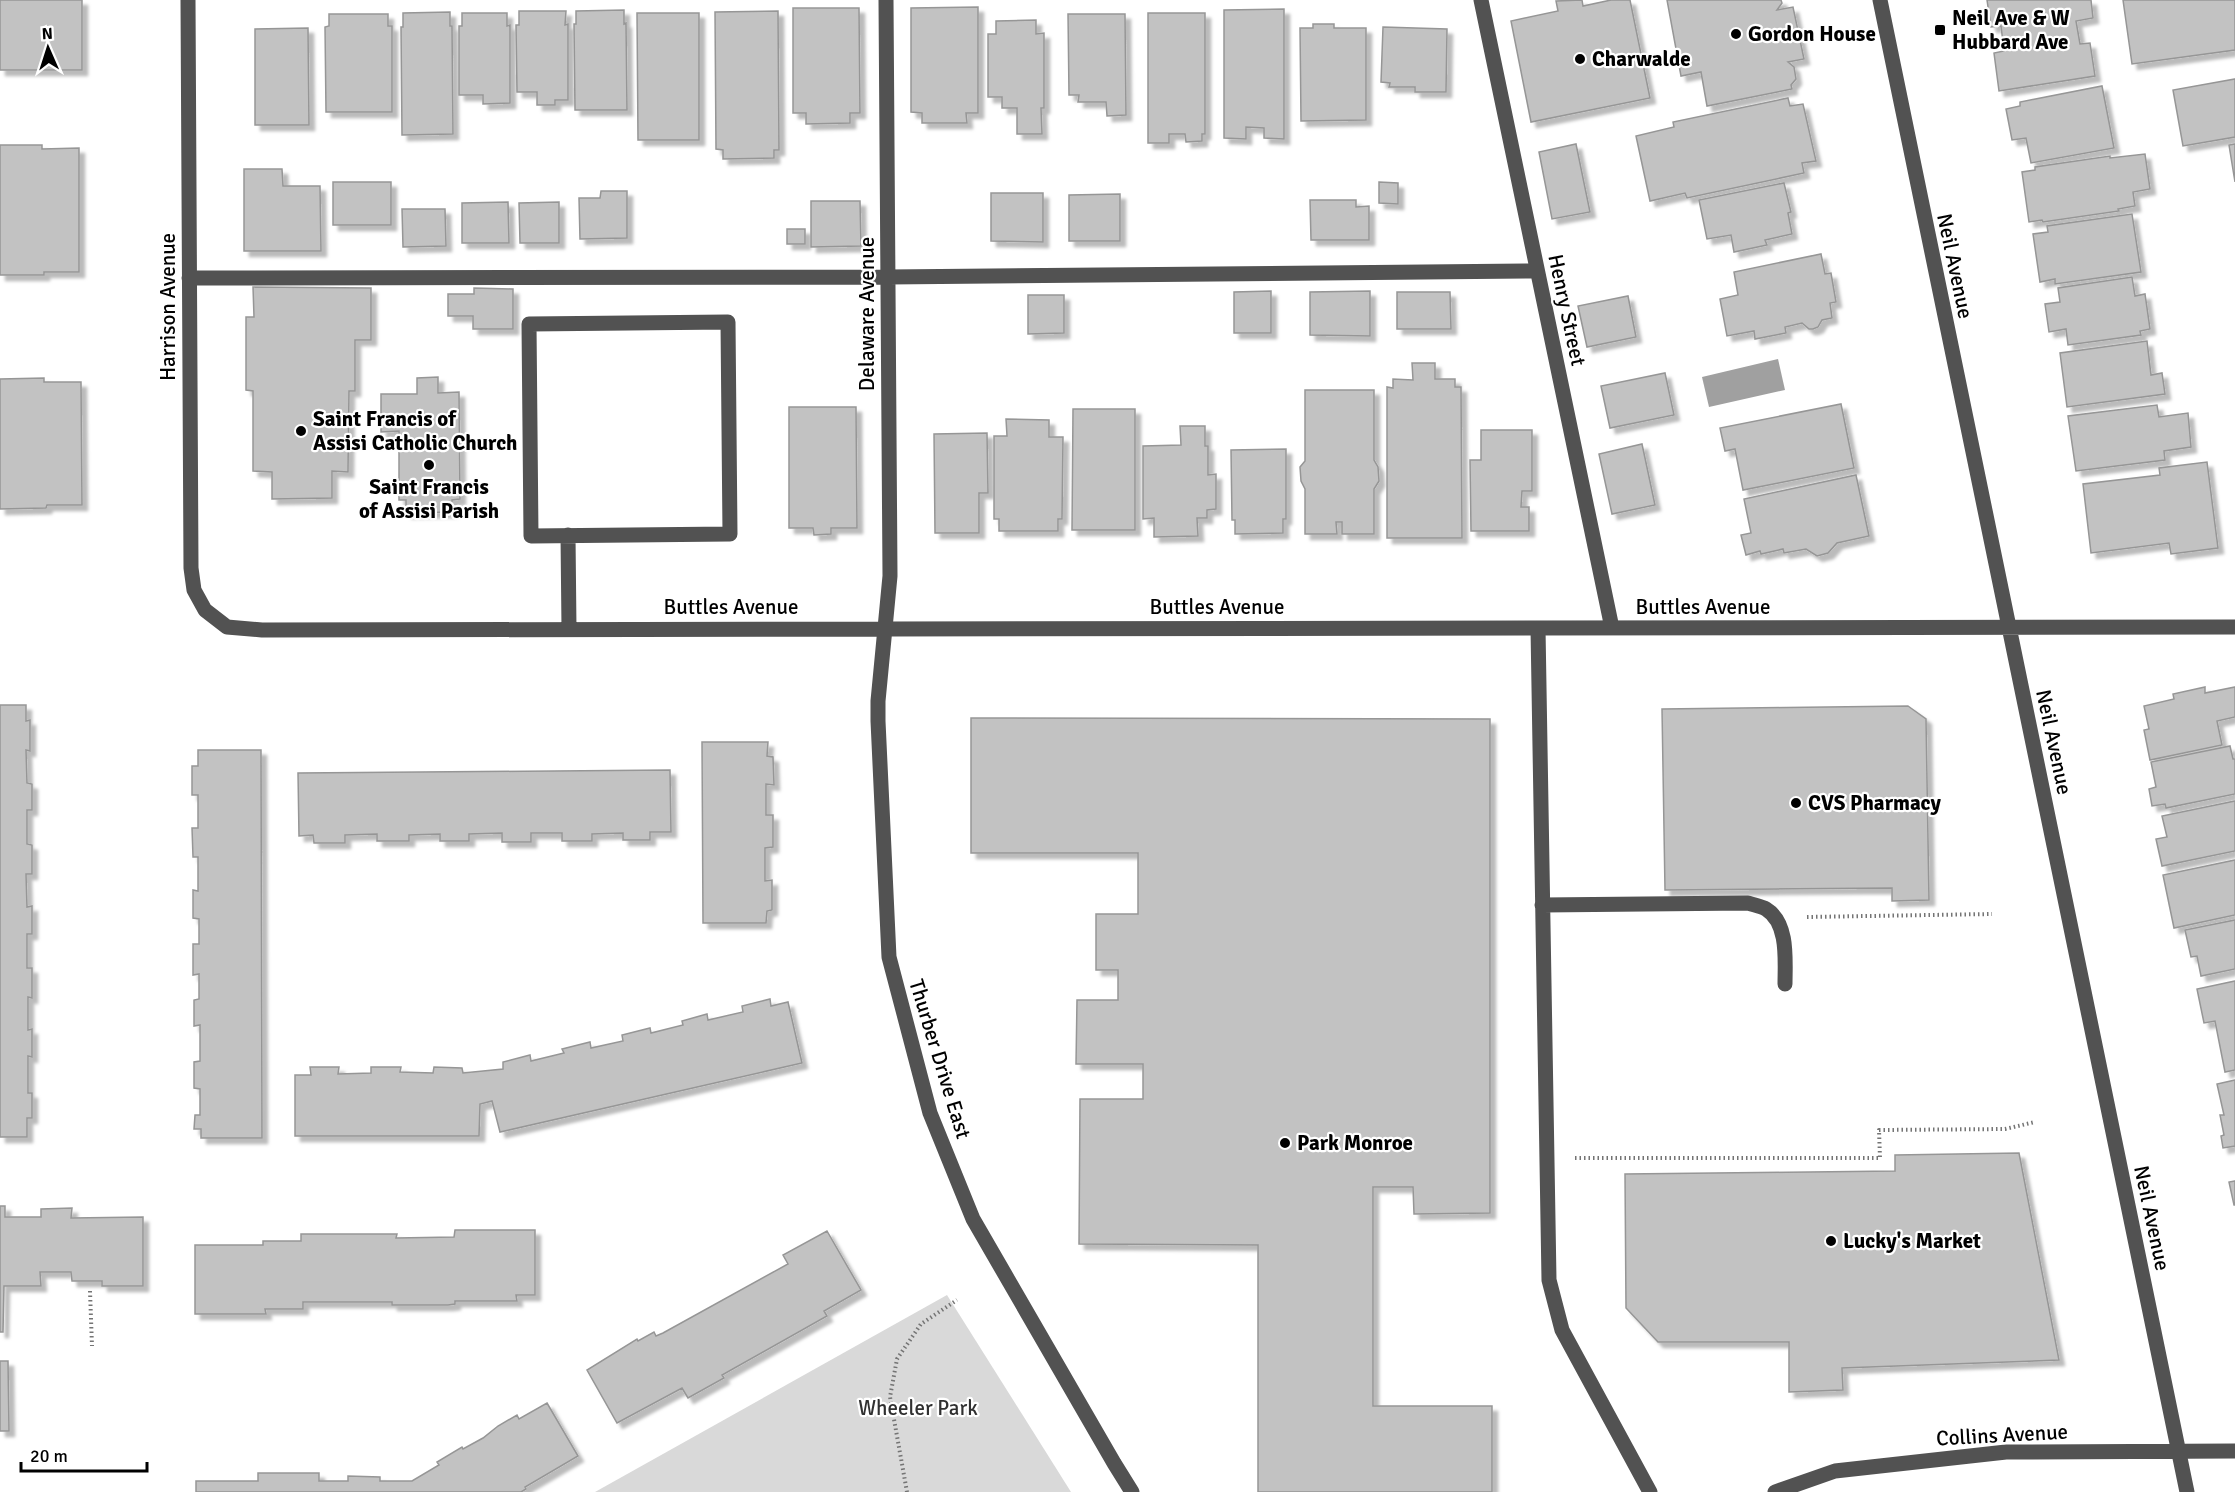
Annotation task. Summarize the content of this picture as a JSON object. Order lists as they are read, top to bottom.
{
  "streets": {
    "street": [
      "Neil Avenue",
      "Harrison Avenue",
      "Henry Street",
      "Delaware Avenue",
      "Buttles Avenue",
      "Thurber Drive East",
      "Collins Avenue"
    ]
  },
  "crossings": [
    ["Neil Avenue", "Buttles Avenue"],
    ["Neil Avenue", "Collins Avenue"],
    ["Harrison Avenue", "Buttles Avenue"],
    ["Henry Street", "Buttles Avenue"],
    ["Delaware Avenue", "Buttles Avenue"],
    ["Delaware Avenue", "Thurber Drive East"],
    ["Buttles Avenue", "Thurber Drive East"]
  ],
  "parks": ["Wheeler Park"],
  "places": {
    "transit": ["Neil Ave & W Hubbard Ave"],
    "other": [
      "Gordon House",
      "Charwalde",
      "Saint Francis of Assisi Catholic Church",
      "Saint Francis of Assisi Parish",
      "CVS Pharmacy",
      "Park Monroe",
      "Lucky's Market"
    ]
  },
  "scale_bar": "20 m",
  "north": "top"
}
